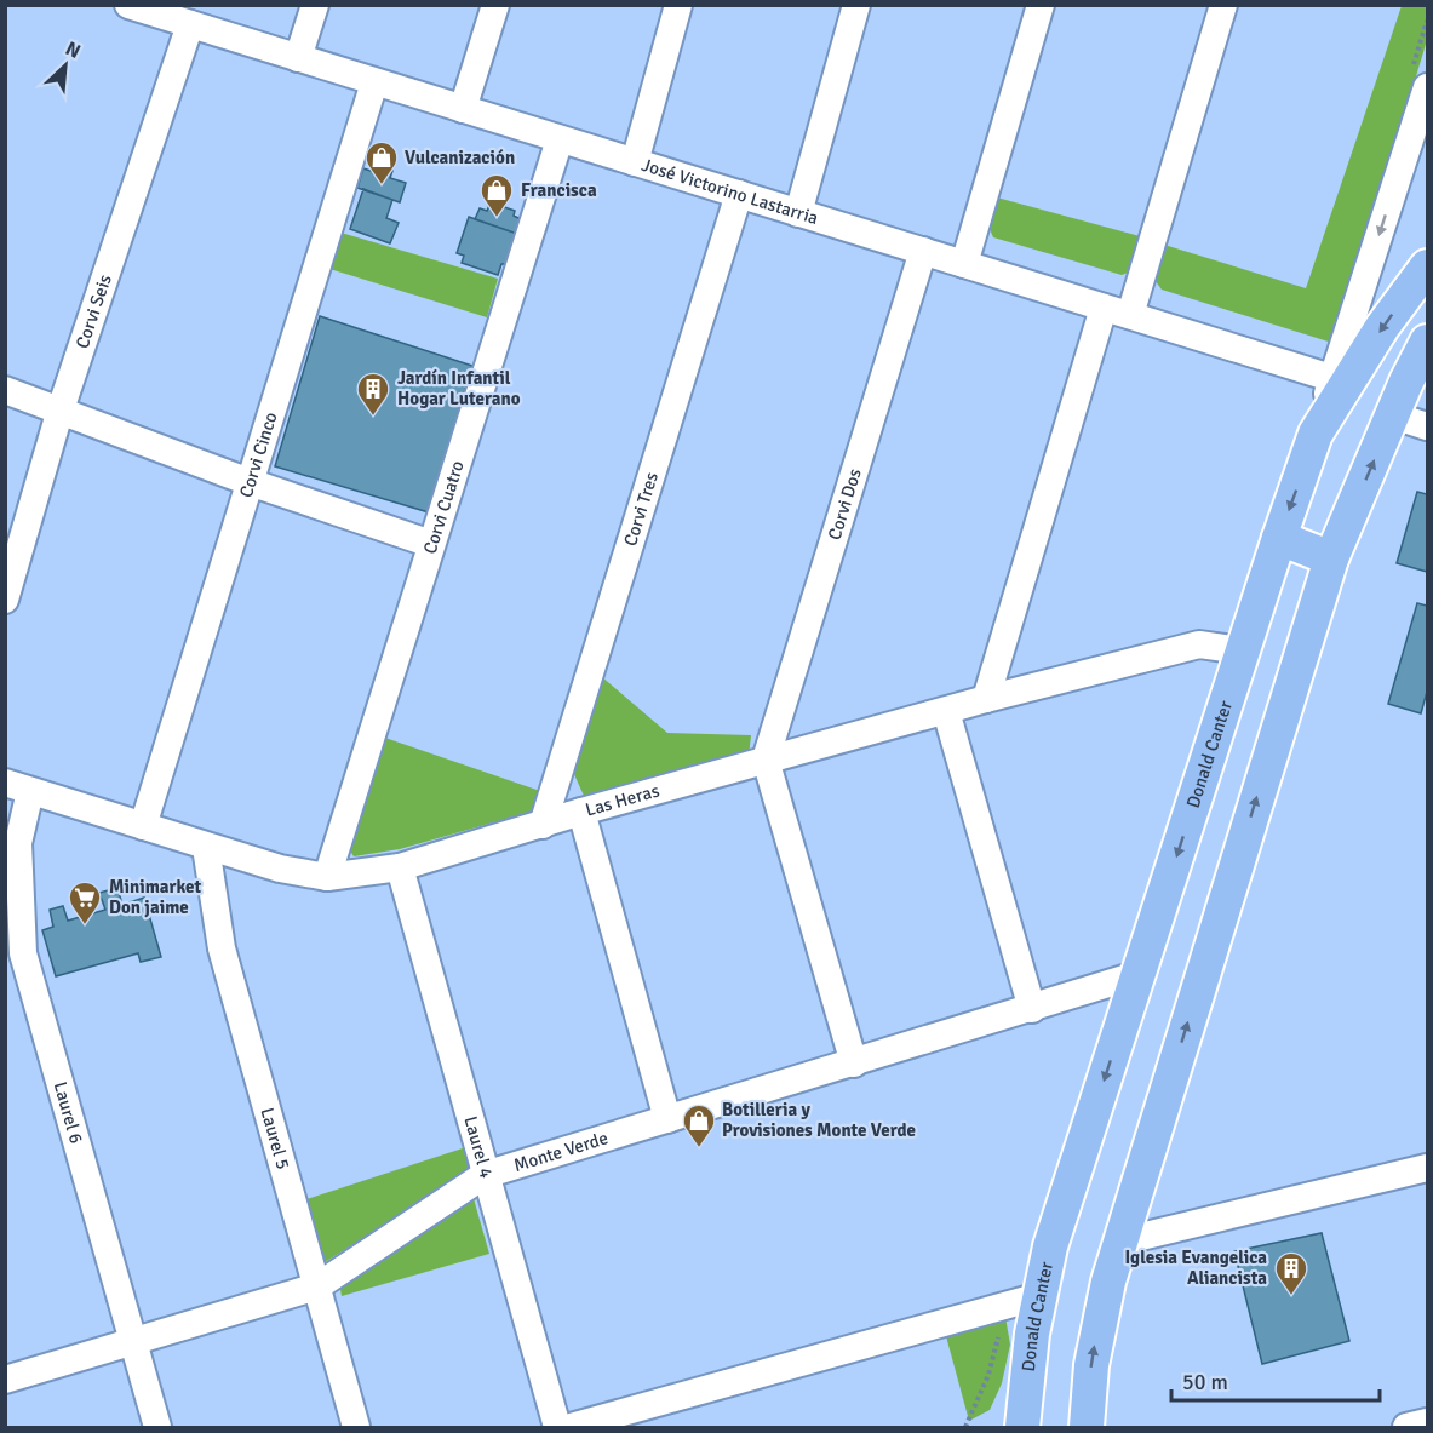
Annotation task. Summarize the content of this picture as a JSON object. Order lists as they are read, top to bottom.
{
  "streets": {
    "main road": ["Donald Canter"],
    "street": [
      "José Victorino Lastarria",
      "Corvi Seis",
      "Corvi Cinco",
      "Corvi Dos",
      "Corvi Cuatro",
      "Corvi Tres",
      "Las Heras",
      "Laurel 6",
      "Laurel 5",
      "Laurel 4",
      "Monte Verde"
    ]
  },
  "crossings": [
    ["José Victorino Lastarria", "Corvi Seis"],
    ["José Victorino Lastarria", "Corvi Cinco"],
    ["José Victorino Lastarria", "Corvi Dos"],
    ["José Victorino Lastarria", "Corvi Cuatro"],
    ["José Victorino Lastarria", "Corvi Tres"],
    ["José Victorino Lastarria", "Donald Canter"],
    ["Corvi Cinco", "Las Heras"],
    ["Corvi Dos", "Las Heras"],
    ["Corvi Cuatro", "Las Heras"],
    ["Corvi Tres", "Las Heras"],
    ["Donald Canter", "Las Heras"],
    ["Donald Canter", "Monte Verde"],
    ["Las Heras", "Laurel 6"],
    ["Las Heras", "Laurel 5"],
    ["Las Heras", "Laurel 4"],
    ["Laurel 6", "Monte Verde"],
    ["Laurel 5", "Monte Verde"],
    ["Laurel 4", "Monte Verde"]
  ],
  "places": {
    "shop": ["Vulcanización", "Francisca", "Botilleria y Provisiones Monte Verde"],
    "building": ["Jardín Infantil Hogar Luterano", "Iglesia Evangelica Aliancista"],
    "supermarket": ["Minimarket Don jaime"]
  },
  "scale_bar": "50 m",
  "north": "top right"
}
